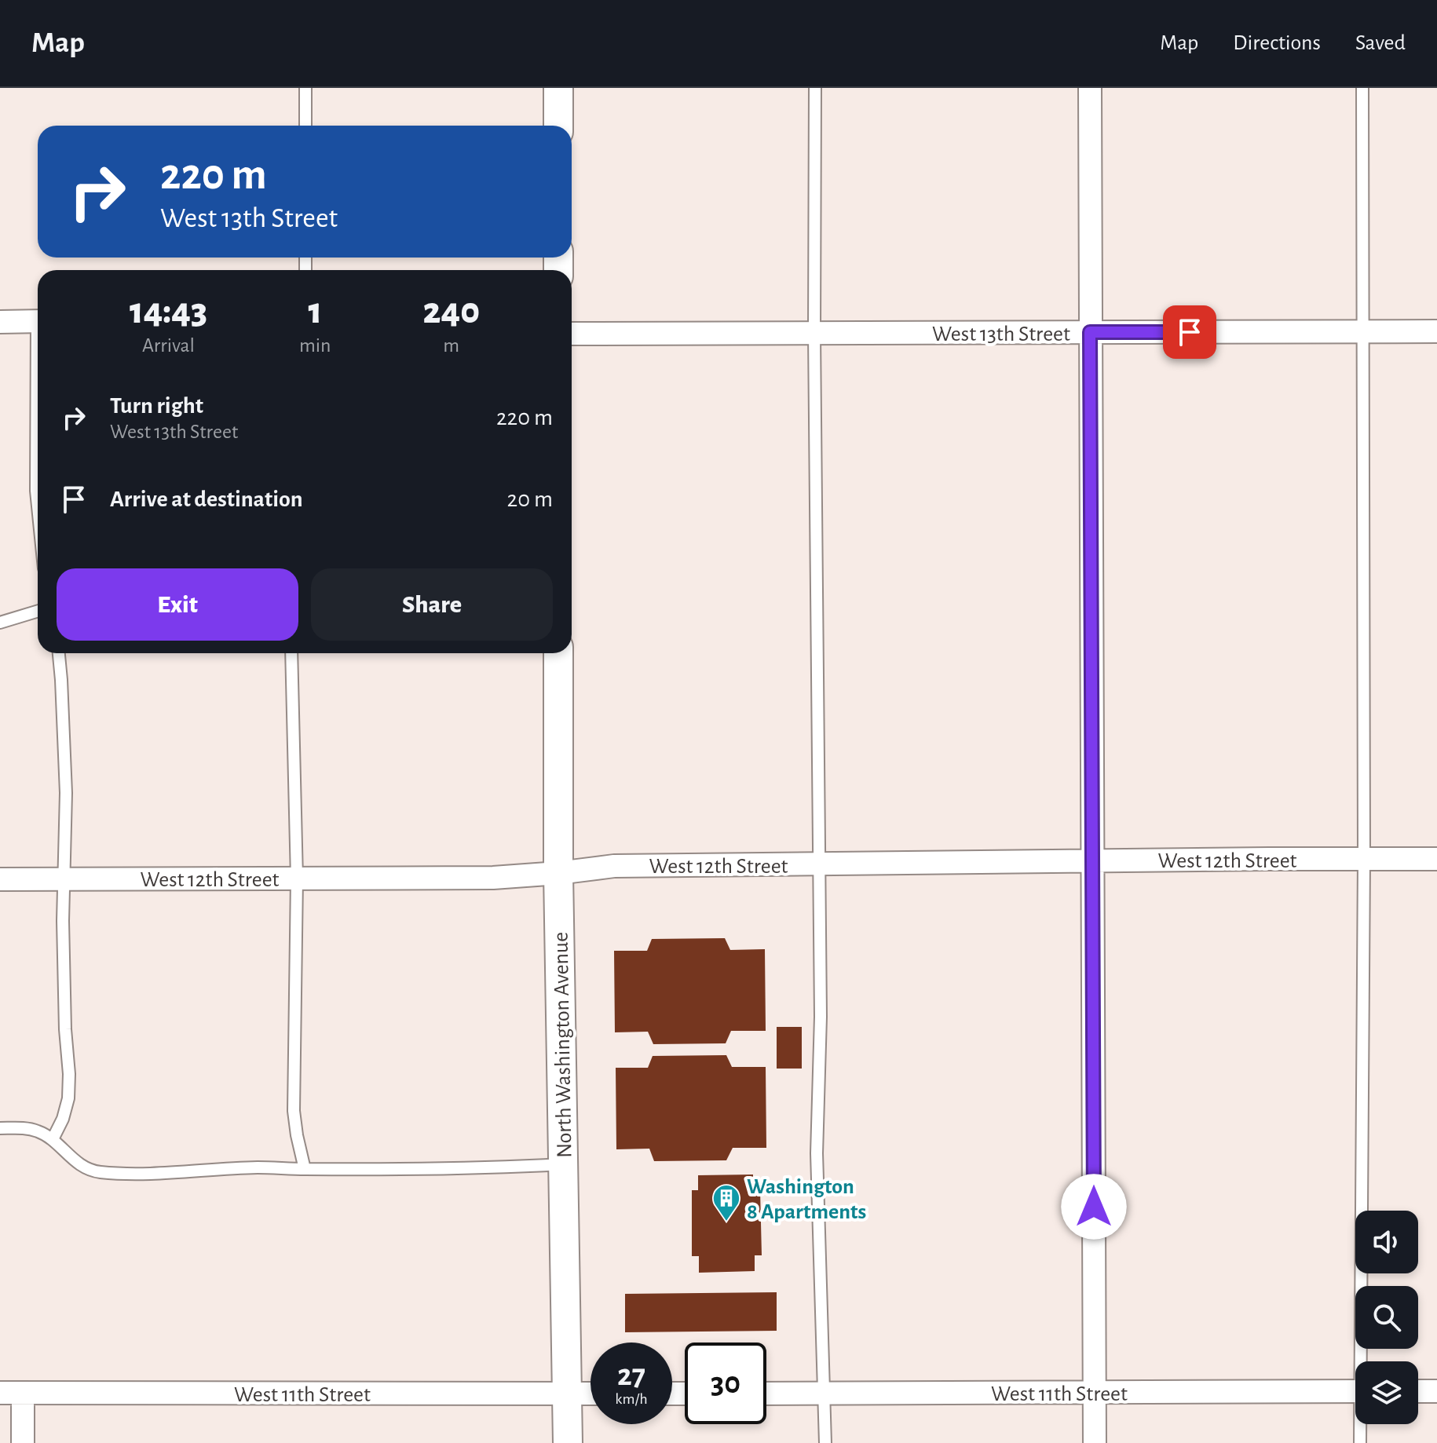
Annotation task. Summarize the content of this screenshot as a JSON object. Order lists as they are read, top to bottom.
{
  "streets": {
    "street": [
      "West 13th Street",
      "West 12th Street",
      "North Washington Avenue",
      "West 11th Street"
    ]
  },
  "crossings": [
    ["West 12th Street", "North Washington Avenue"],
    ["North Washington Avenue", "West 11th Street"]
  ],
  "places": {
    "building": ["Washington 8 Apartments"]
  },
  "page": {
    "header": "Map",
    "nav": ["Map", "Directions", "Saved"],
    "turn": ["220 m", "West 13th Street"],
    "eta": [
      "14:43",
      "Arrival",
      "1",
      "min",
      "240",
      "m"
    ],
    "list": [
      {
        "name": "Turn right",
        "note": "West 13th Street",
        "value": "220 m"
      },
      {
        "name": "Arrive at destination",
        "value": "20 m"
      }
    ],
    "buttons": ["Exit", "Share"],
    "speed": "27 km/h",
    "limit": "30"
  }
}
